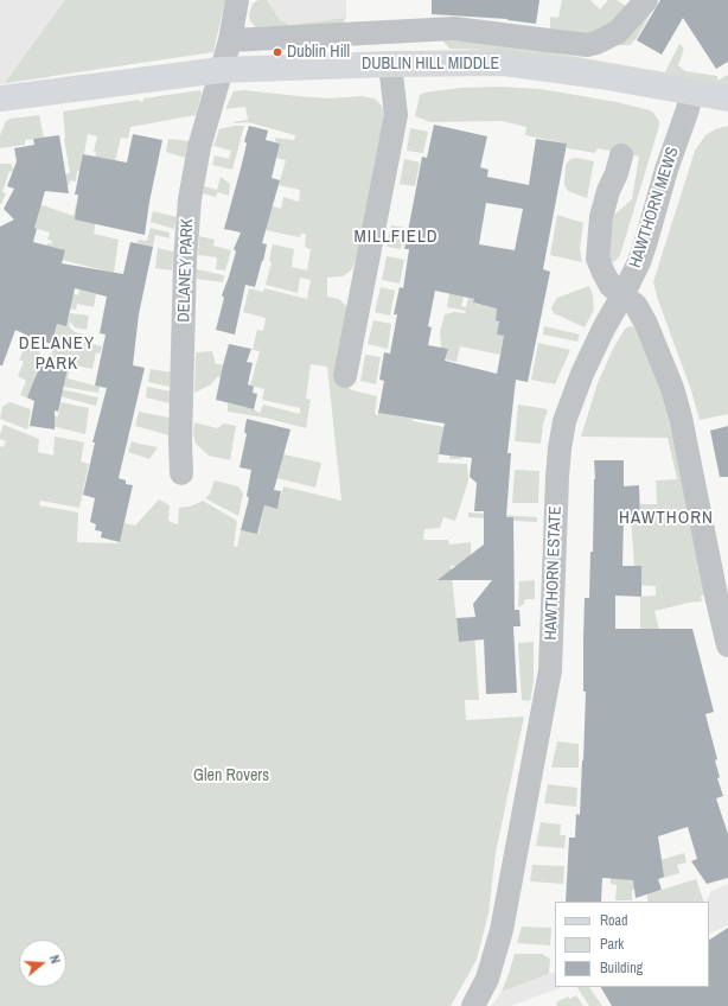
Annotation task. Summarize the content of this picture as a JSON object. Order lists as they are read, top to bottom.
{
  "streets": {
    "street": [
      "DUBLIN HILL MIDDLE",
      "HAWTHORN MEWS",
      "DELANEY PARK",
      "HAWTHORN ESTATE"
    ]
  },
  "crossings": [
    ["DUBLIN HILL MIDDLE", "HAWTHORN MEWS"],
    ["DUBLIN HILL MIDDLE", "DELANEY PARK"],
    ["HAWTHORN MEWS", "HAWTHORN ESTATE"]
  ],
  "districts": ["MILLFIELD", "DELANEY PARK", "HAWTHORN"],
  "parks": ["Glen Rovers"],
  "places": ["Dublin Hill"],
  "legend": ["Road", "Park", "Building"],
  "north": "right"
}
